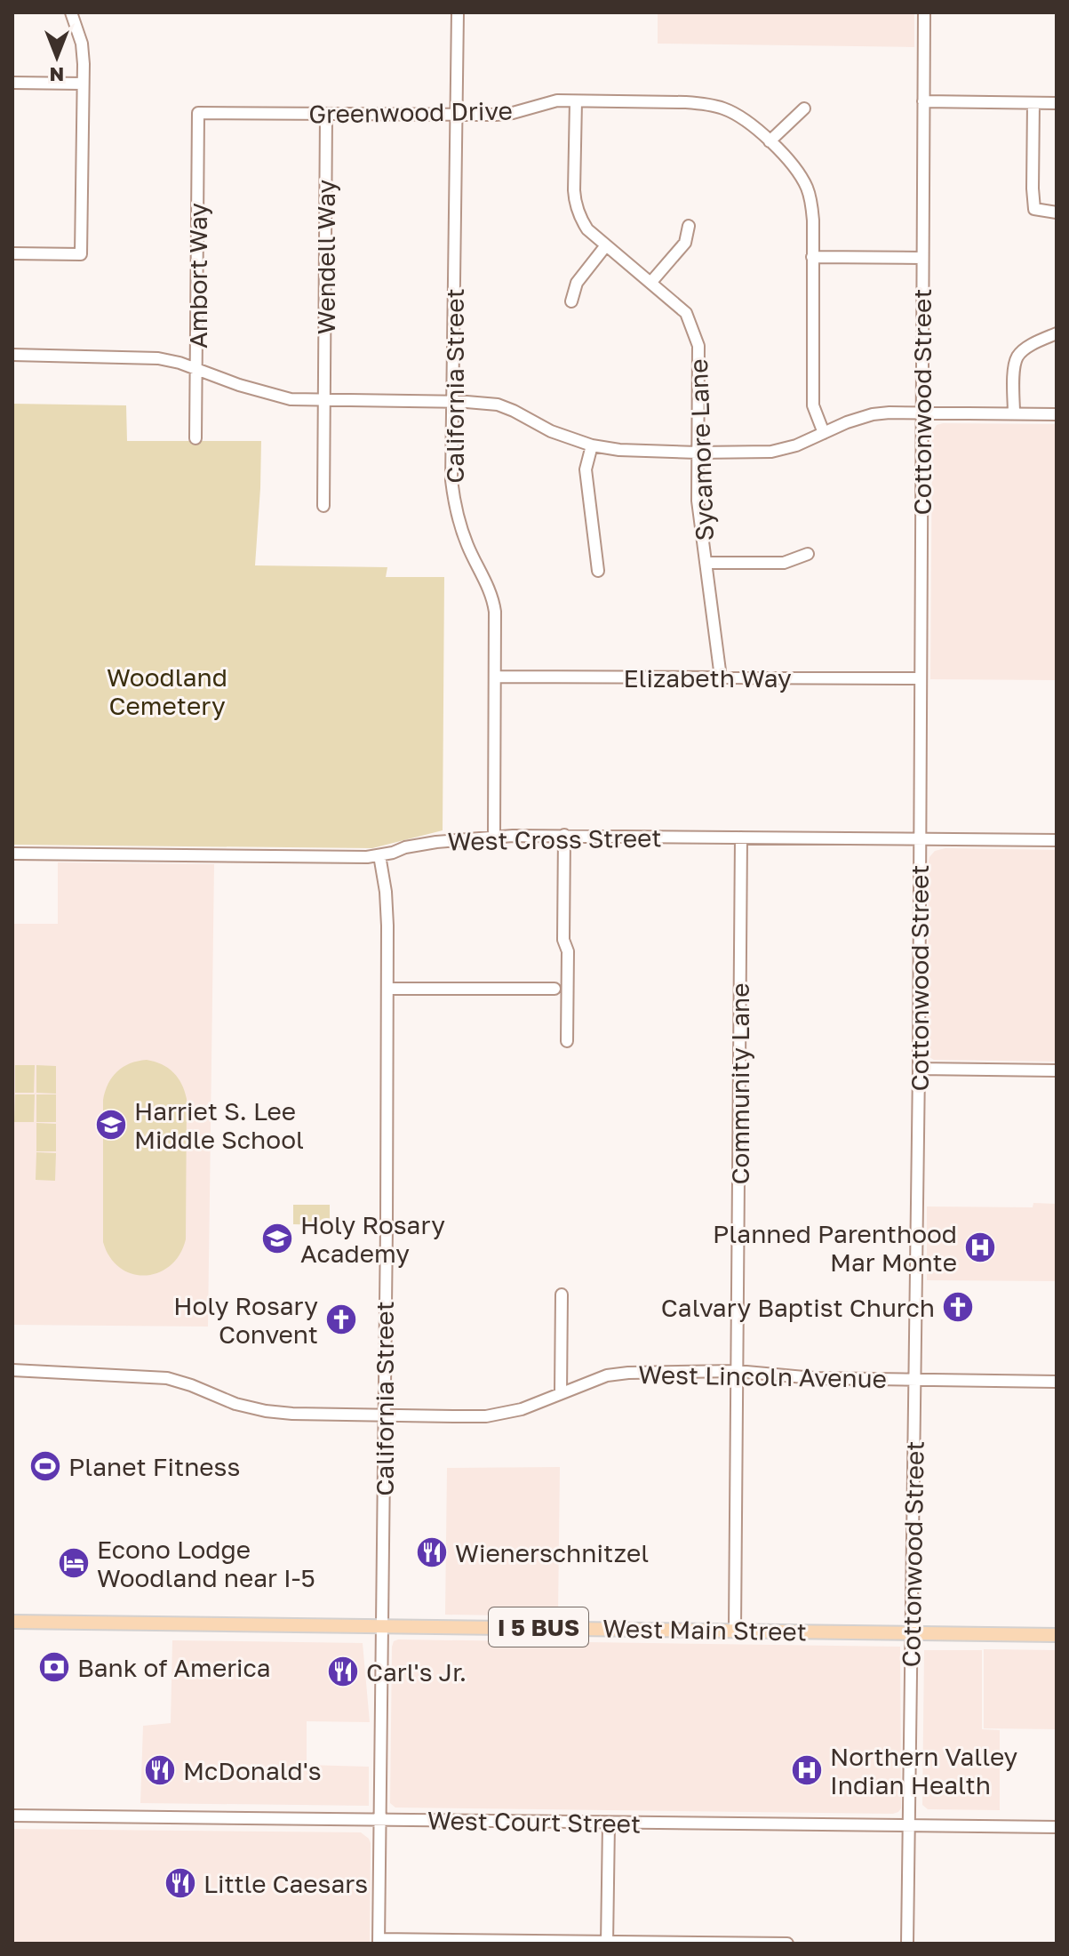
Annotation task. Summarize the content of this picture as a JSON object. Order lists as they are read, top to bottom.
{
  "streets": {
    "main road": ["I 5 BUS", "West Main Street"],
    "street": [
      "Greenwood Drive",
      "Wendell Way",
      "Ambort Way",
      "California Street",
      "Cottonwood Street",
      "Sycamore Lane",
      "Elizabeth Way",
      "West Cross Street",
      "Community Lane",
      "West Lincoln Avenue",
      "West Court Street"
    ]
  },
  "crossings": [
    ["Greenwood Drive", "Wendell Way"],
    ["Greenwood Drive", "Ambort Way"],
    ["Greenwood Drive", "California Street"],
    ["Greenwood Drive", "Sycamore Lane"],
    ["California Street", "Elizabeth Way"],
    ["California Street", "West Cross Street"],
    ["California Street", "West Lincoln Avenue"],
    ["California Street", "West Main Street"],
    ["California Street", "West Court Street"],
    ["Cottonwood Street", "Elizabeth Way"],
    ["Cottonwood Street", "West Cross Street"],
    ["Cottonwood Street", "West Lincoln Avenue"],
    ["Cottonwood Street", "West Main Street"],
    ["Cottonwood Street", "West Court Street"],
    ["Sycamore Lane", "Elizabeth Way"],
    ["West Cross Street", "Community Lane"],
    ["Community Lane", "West Lincoln Avenue"],
    ["Community Lane", "West Main Street"]
  ],
  "parks": ["Woodland Cemetery"],
  "places": {
    "school or university": ["Harriet S. Lee Middle School", "Holy Rosary Academy"],
    "hospital": ["Planned Parenthood Mar Monte", "Northern Valley Indian Health"],
    "church": ["Calvary Baptist Church", "Holy Rosary Convent"],
    "sports": ["Planet Fitness"],
    "restaurant": [
      "Wienerschnitzel",
      "Carl's Jr.",
      "McDonald's",
      "Little Caesars"
    ],
    "hotel": ["Econo Lodge Woodland near I-5"],
    "bank": ["Bank of America"]
  },
  "north": "bottom"
}
